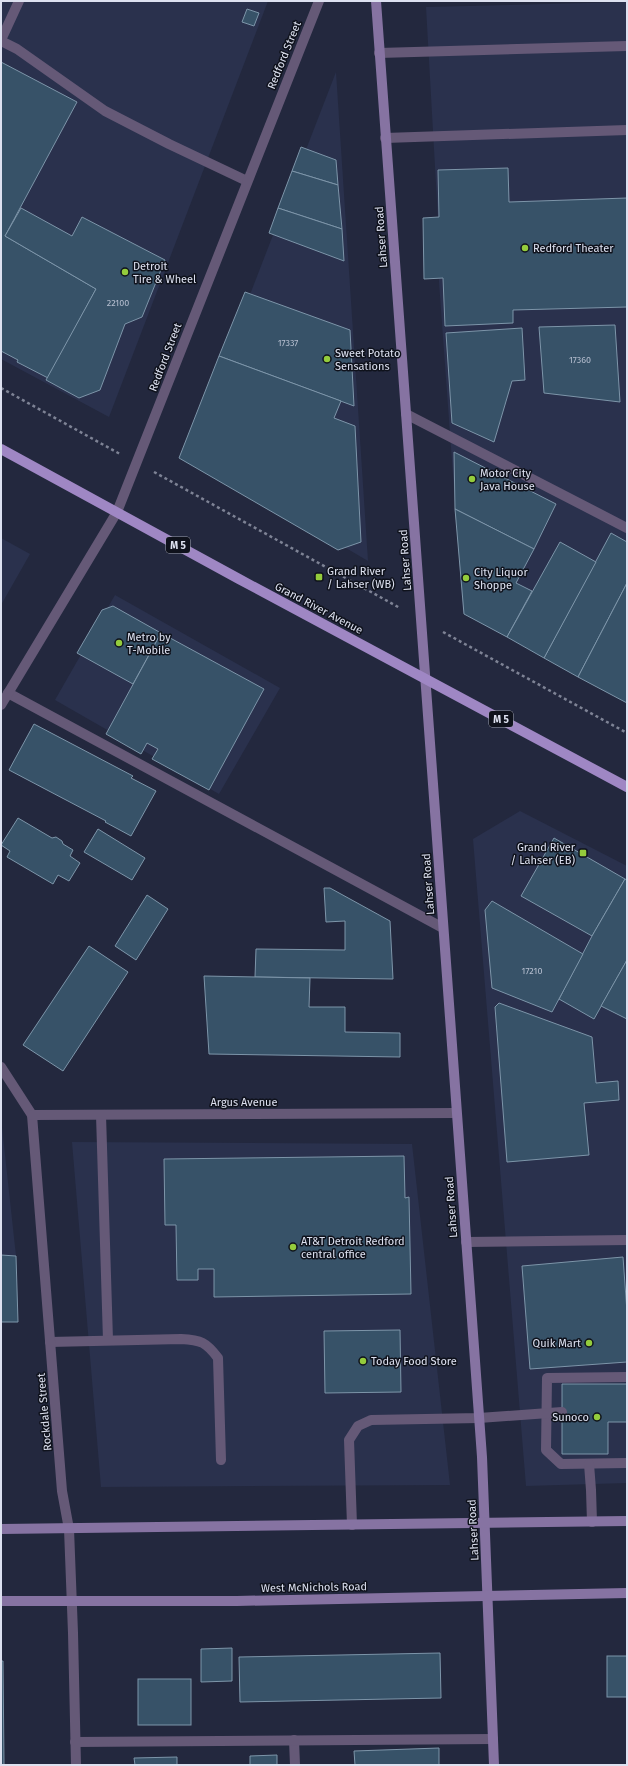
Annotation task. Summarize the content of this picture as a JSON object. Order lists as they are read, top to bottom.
{
  "streets": {
    "main road": [
      "Lahser Road",
      "M 5",
      "Grand River Avenue",
      "West McNichols Road"
    ],
    "street": ["Redford Street", "Argus Avenue", "Rockdale Street"]
  },
  "crossings": [
    ["Redford Street", "Grand River Avenue"],
    ["Lahser Road", "Grand River Avenue"],
    ["Lahser Road", "Argus Avenue"],
    ["Lahser Road", "West McNichols Road"],
    ["Argus Avenue", "Rockdale Street"],
    ["Rockdale Street", "West McNichols Road"]
  ],
  "places": {
    "other": [
      "Redford Theater",
      "Detroit Tire & Wheel",
      "Sweet Potato Sensations",
      "Motor City Java House",
      "City Liquor Shoppe",
      "Metro by T-Mobile",
      "AT&T Detroit Redford central office",
      "Quik Mart",
      "Today Food Store",
      "Sunoco"
    ],
    "transit": ["Grand River / Lahser (WB)", "Grand River / Lahser (EB)"]
  },
  "house_numbers": [
    "22100",
    "17337",
    "17360",
    "17210"
  ]
}
